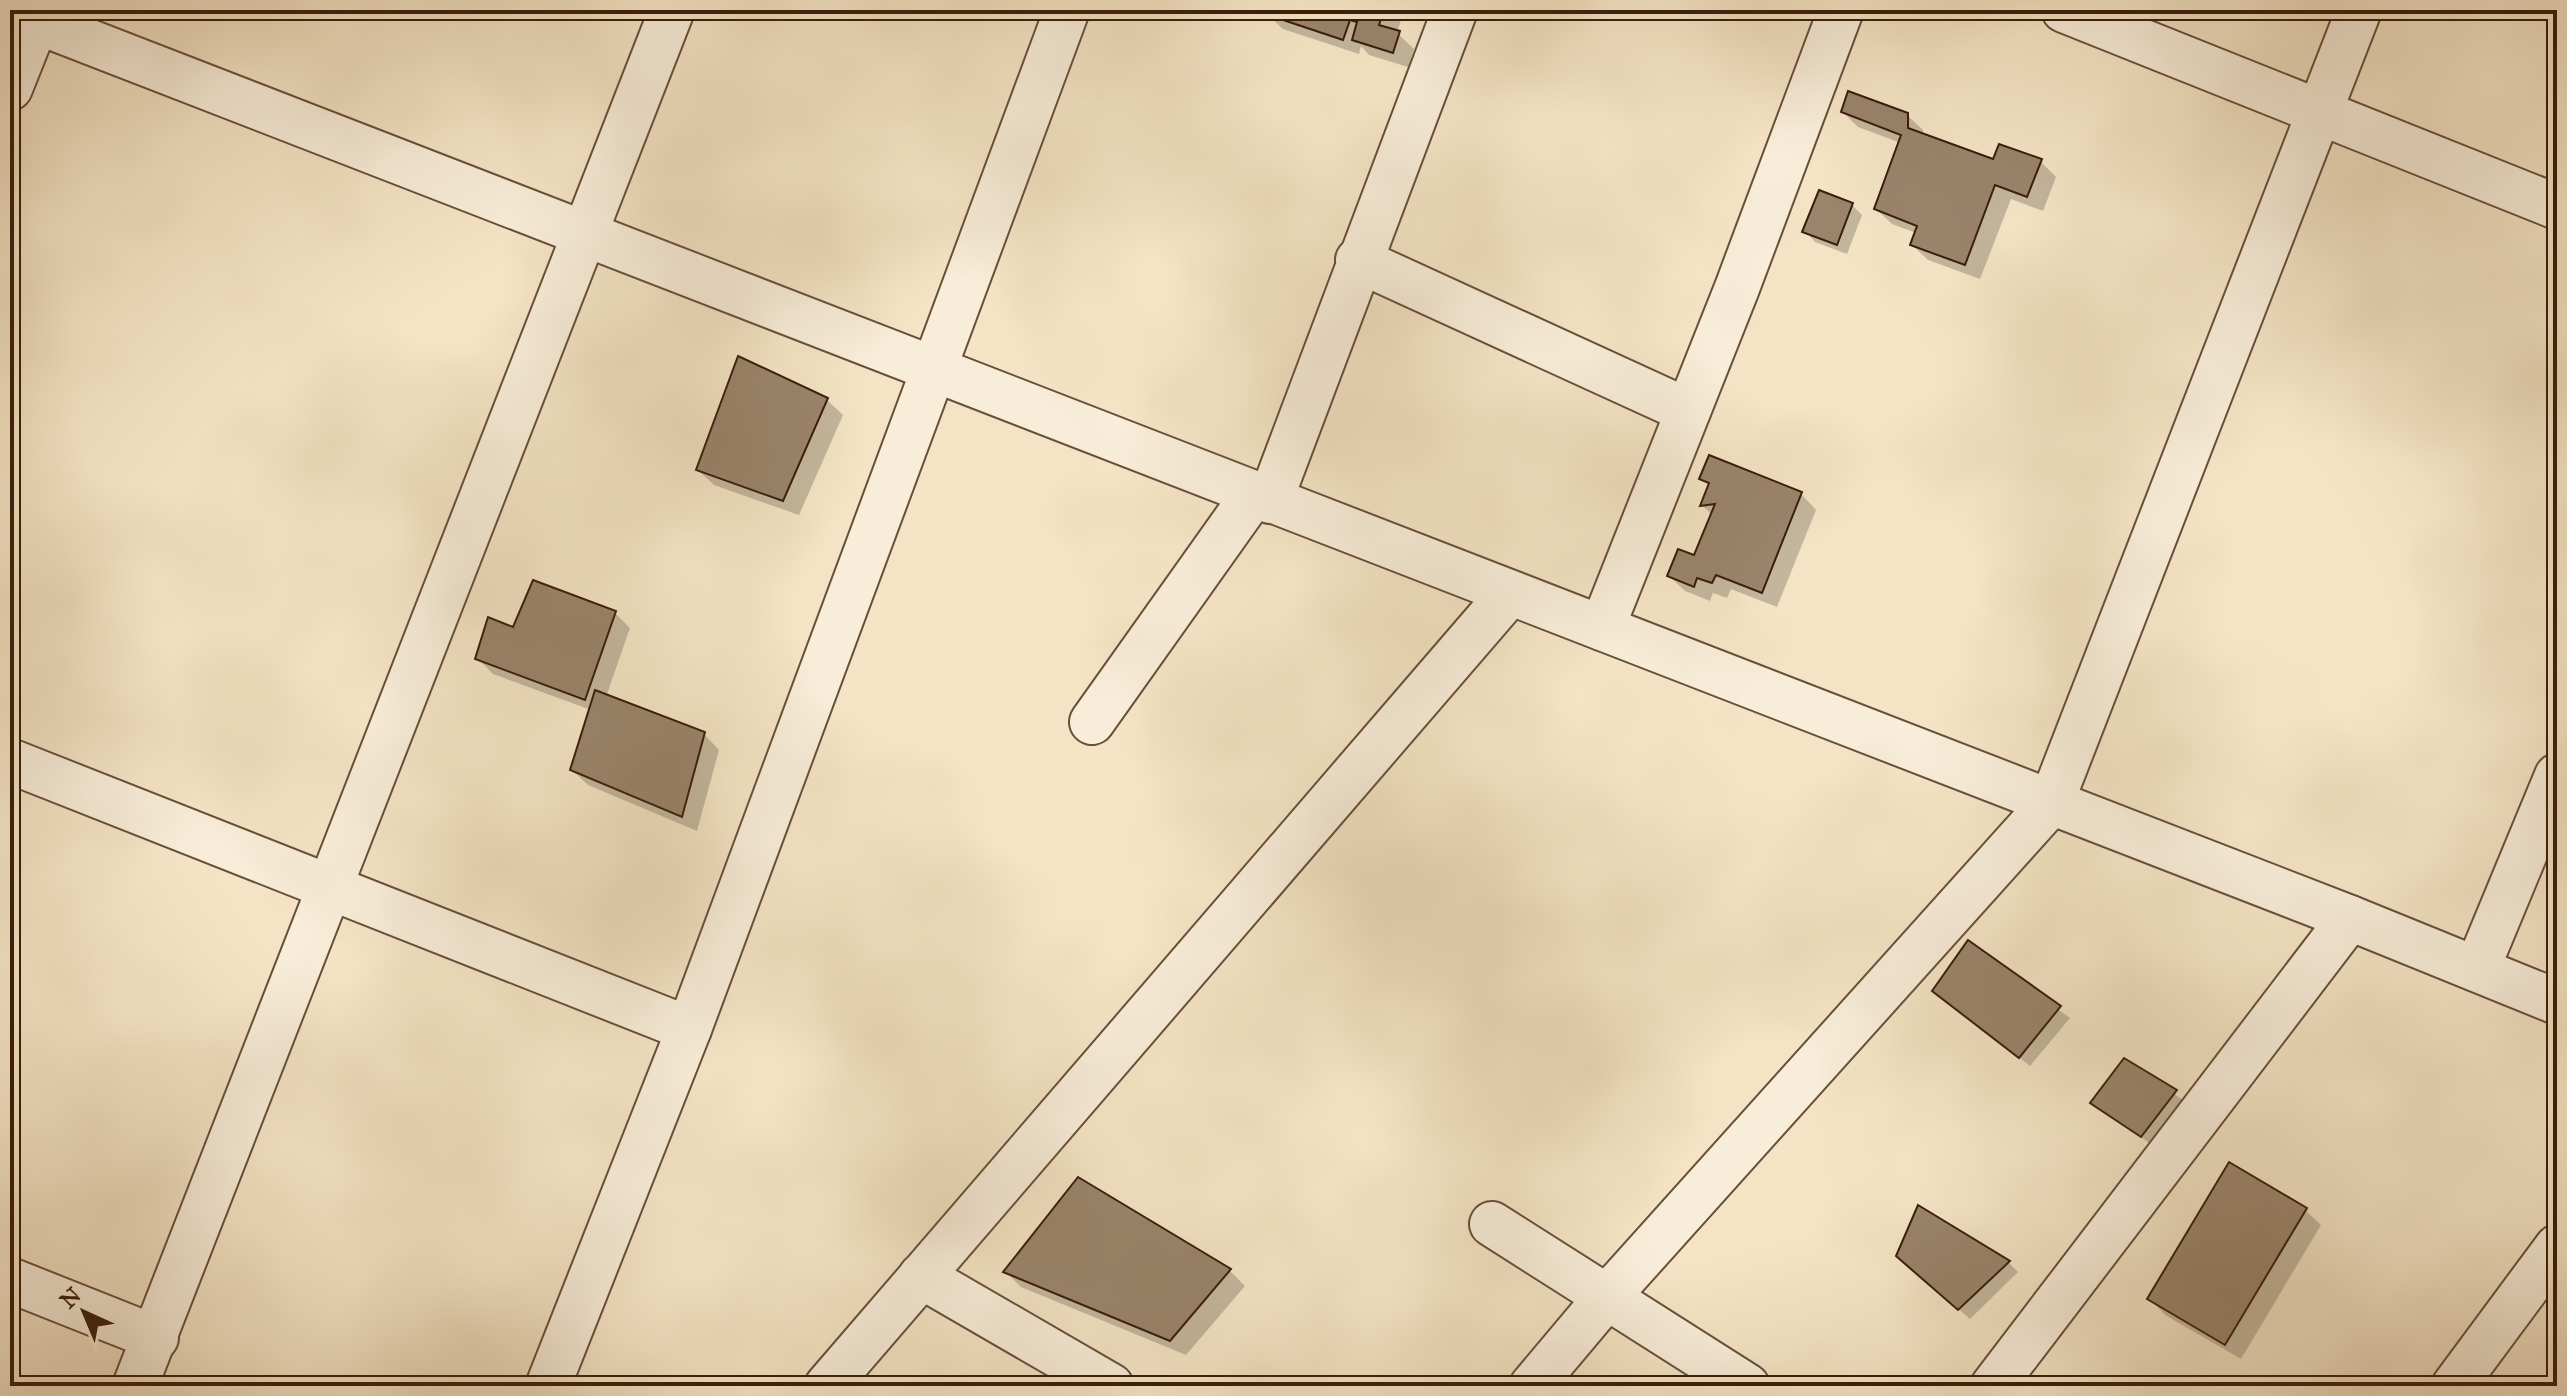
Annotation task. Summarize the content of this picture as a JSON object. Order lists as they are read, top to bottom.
{
  "north": "top left"
}
